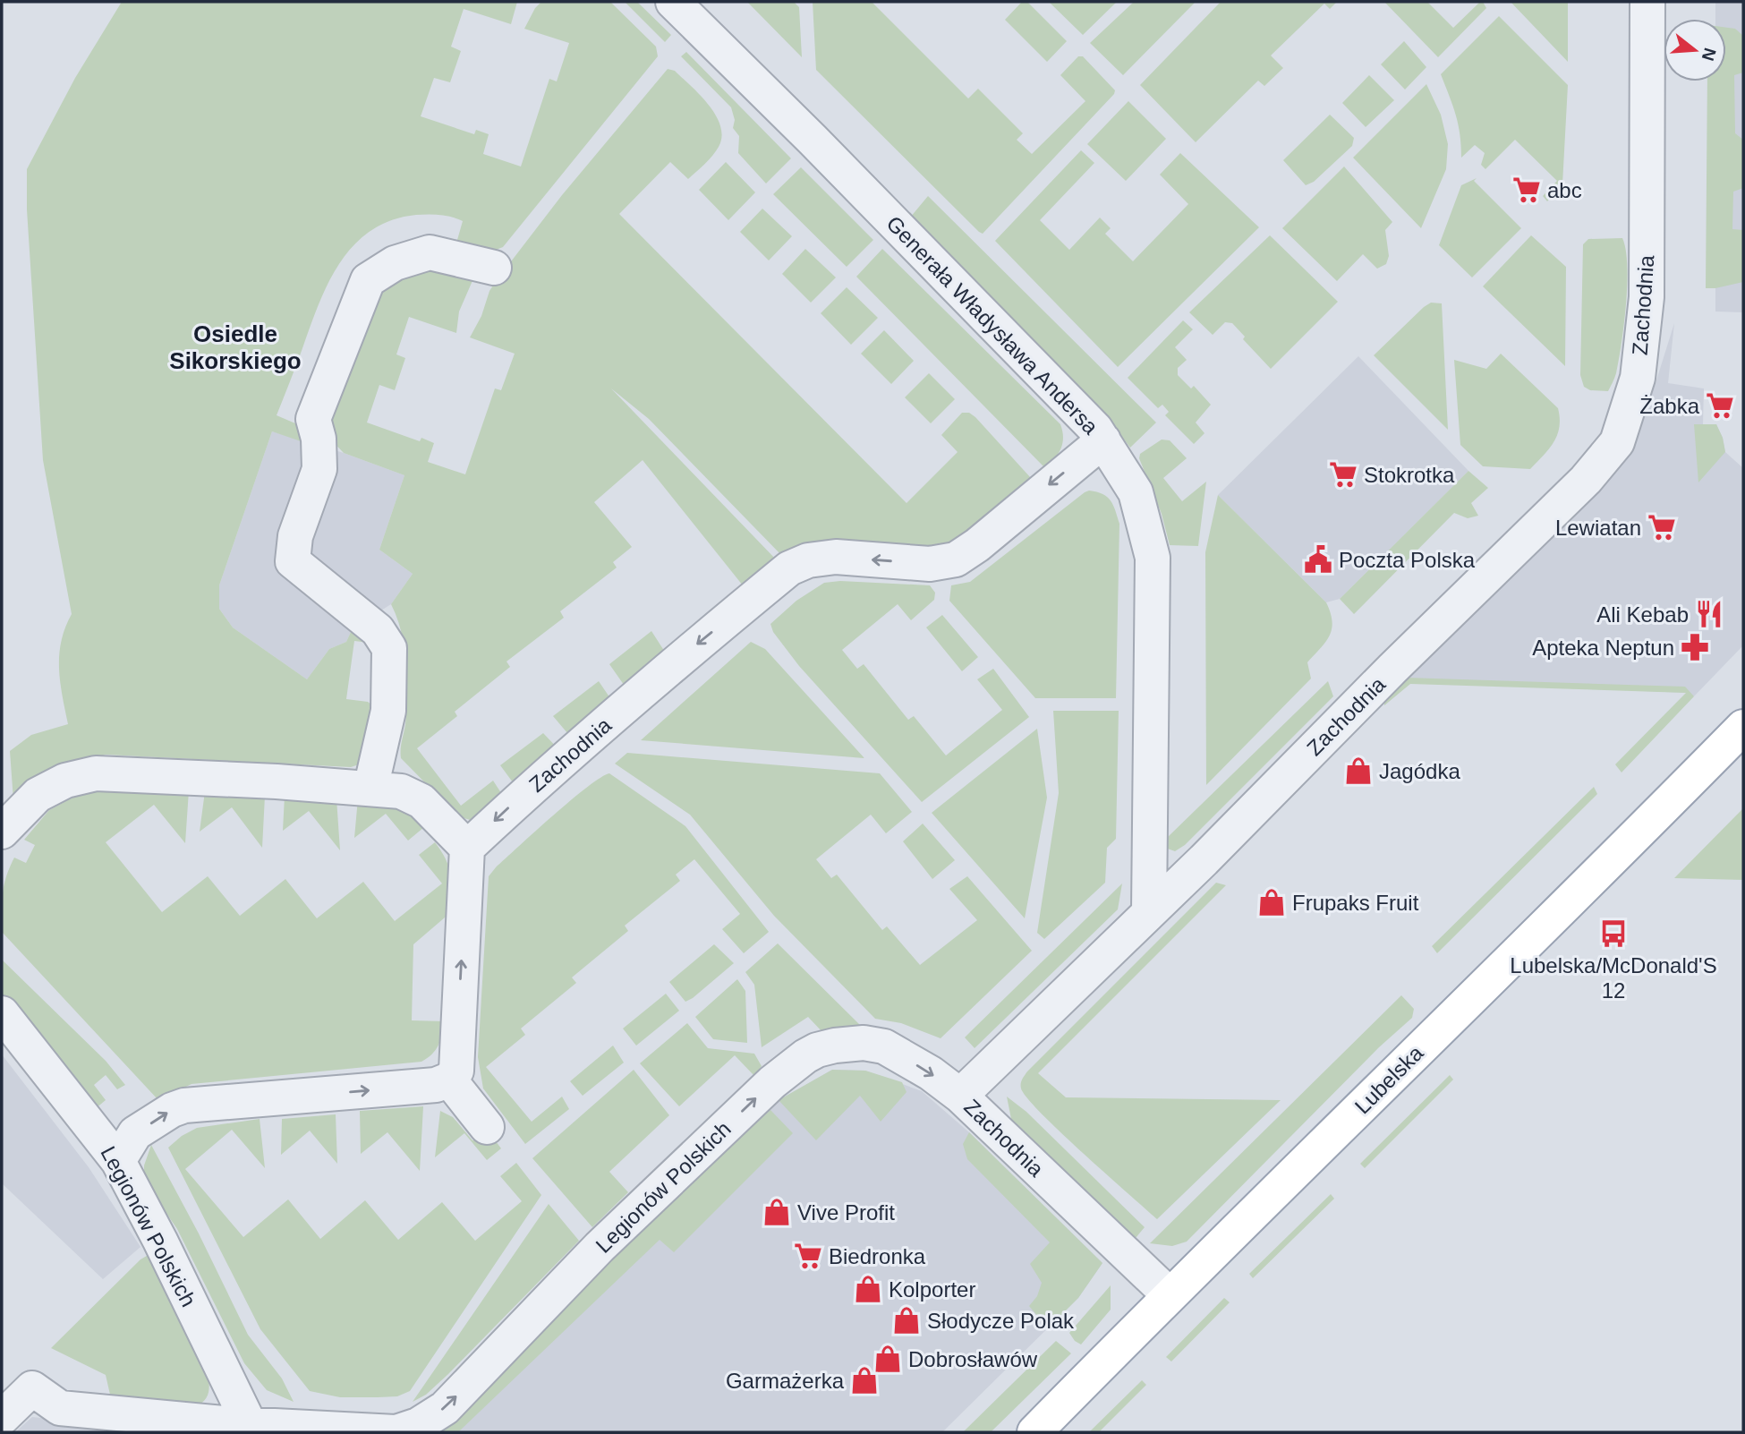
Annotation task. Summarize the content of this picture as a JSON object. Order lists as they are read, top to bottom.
{
  "streets": {
    "main road": ["Lubelska"],
    "street": ["Zachodnia", "Generała Władysława Andersa", "Legionów Polskich"]
  },
  "crossings": [
    ["Zachodnia", "Generała Władysława Andersa"],
    ["Zachodnia", "Lubelska"],
    ["Zachodnia", "Legionów Polskich"]
  ],
  "one_way": ["Legionów Polskich"],
  "districts": ["Osiedle Sikorskiego"],
  "places": {
    "supermarket": [
      "abc",
      "Żabka",
      "Stokrotka",
      "Lewiatan",
      "Biedronka"
    ],
    "public building": ["Poczta Polska"],
    "restaurant": ["Ali Kebab"],
    "pharmacy": ["Apteka Neptun"],
    "shop": [
      "Jagódka",
      "Frupaks Fruit",
      "Vive Profit",
      "Kolporter",
      "Słodycze Polak",
      "Dobrosławów",
      "Garmażerka"
    ],
    "bus stop": ["Lubelska/McDonald'S 12"]
  },
  "north": "right"
}
